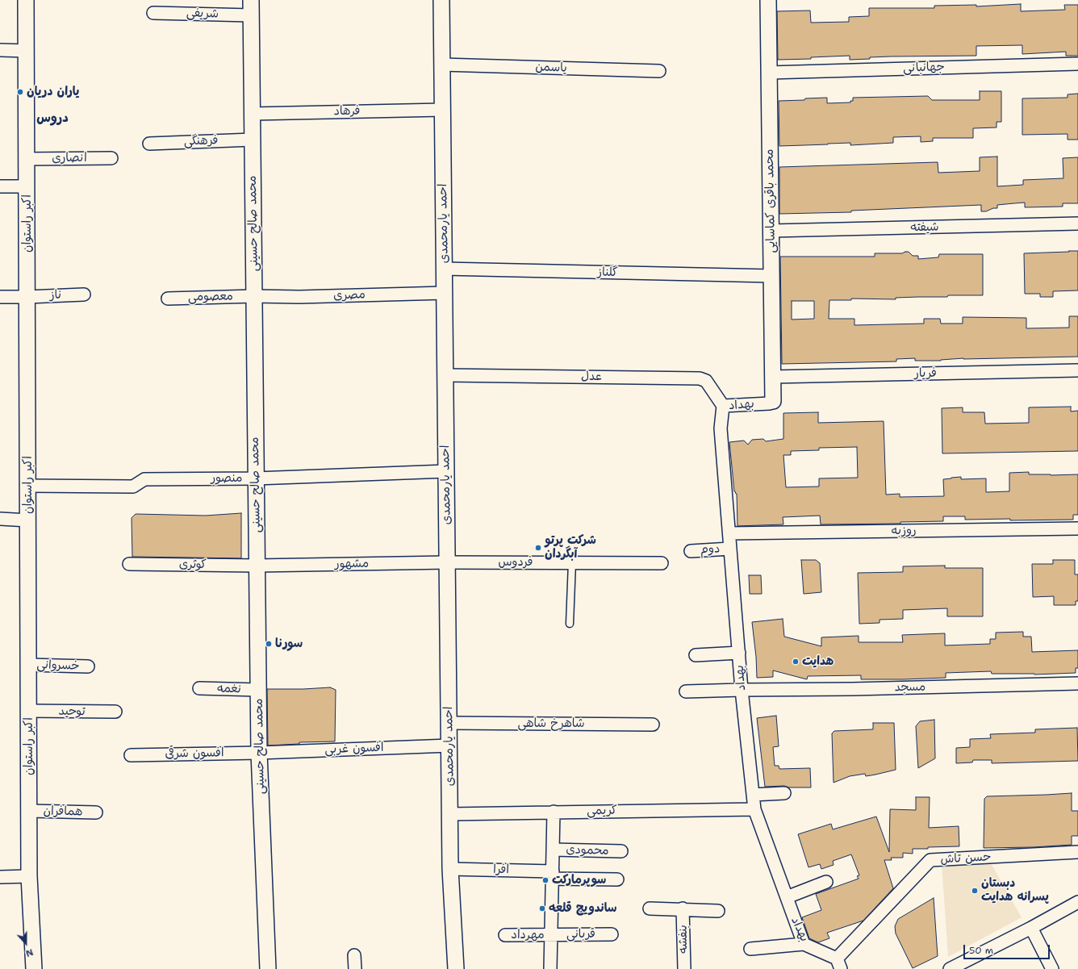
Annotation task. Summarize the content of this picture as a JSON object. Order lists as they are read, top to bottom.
{
  "streets": {
    "street": [
      "شریفی",
      "یاسمن",
      "جهانبانی",
      "فرهاد",
      "فرهنگی",
      "انصاری",
      "محمد باقری کماسایی",
      "اکبر راستوان",
      "محمد صالح حسینی",
      "احمد یارمحمدی",
      "شیفته",
      "گلناز",
      "ناز",
      "مصری",
      "معصومی",
      "فریار",
      "عدل",
      "بهداد",
      "منصور",
      "روزبه",
      "دوم",
      "فردوس",
      "مشهور",
      "کوثری",
      "خسروانی",
      "مسجد",
      "نغمه",
      "توحید",
      "شاهرخ شاهی",
      "افسون غربی",
      "افسون شرقی",
      "کریمی",
      "همافران",
      "محمودی",
      "حسن تاش",
      "افرا",
      "قربانی",
      "مهرداد",
      "بنفشه"
    ]
  },
  "crossings": [
    ["شریفی", "محمد صالح حسینی"],
    ["یاسمن", "احمد یارمحمدی"],
    ["جهانبانی", "محمد باقری کماسایی"],
    ["فرهاد", "محمد صالح حسینی"],
    ["فرهاد", "احمد یارمحمدی"],
    ["فرهنگی", "محمد صالح حسینی"],
    ["انصاری", "اکبر راستوان"],
    ["محمد باقری کماسایی", "شیفته"],
    ["محمد باقری کماسایی", "گلناز"],
    ["محمد باقری کماسایی", "فریار"],
    ["محمد باقری کماسایی", "بهداد"],
    ["اکبر راستوان", "ناز"],
    ["اکبر راستوان", "منصور"],
    ["اکبر راستوان", "خسروانی"],
    ["اکبر راستوان", "توحید"],
    ["اکبر راستوان", "همافران"],
    ["محمد صالح حسینی", "مصری"],
    ["محمد صالح حسینی", "معصومی"],
    ["محمد صالح حسینی", "منصور"],
    ["محمد صالح حسینی", "مشهور"],
    ["محمد صالح حسینی", "کوثری"],
    ["محمد صالح حسینی", "نغمه"],
    ["محمد صالح حسینی", "افسون غربی"],
    ["محمد صالح حسینی", "افسون شرقی"],
    ["احمد یارمحمدی", "گلناز"],
    ["احمد یارمحمدی", "مصری"],
    ["احمد یارمحمدی", "عدل"],
    ["احمد یارمحمدی", "منصور"],
    ["احمد یارمحمدی", "فردوس"],
    ["احمد یارمحمدی", "مشهور"],
    ["احمد یارمحمدی", "شاهرخ شاهی"],
    ["احمد یارمحمدی", "افسون غربی"],
    ["احمد یارمحمدی", "کریمی"],
    ["احمد یارمحمدی", "افرا"],
    ["مصری", "معصومی"],
    ["عدل", "بهداد"],
    ["بهداد", "روزبه"],
    ["بهداد", "دوم"],
    ["بهداد", "مسجد"],
    ["بهداد", "کریمی"],
    ["بهداد", "حسن تاش"],
    ["فردوس", "مشهور"],
    ["مشهور", "کوثری"],
    ["افسون غربی", "افسون شرقی"],
    ["قربانی", "مهرداد"]
  ],
  "districts": ["دروس"],
  "places": [
    "یاران دریان",
    "شرکت پرتو آبگردان",
    "سورنا",
    "هدایت",
    "سوپرمارکت",
    "دبستان پسرانه هدایت",
    "ساندویچ قلعه"
  ],
  "scale_bar": "50 m",
  "north": "bottom"
}
